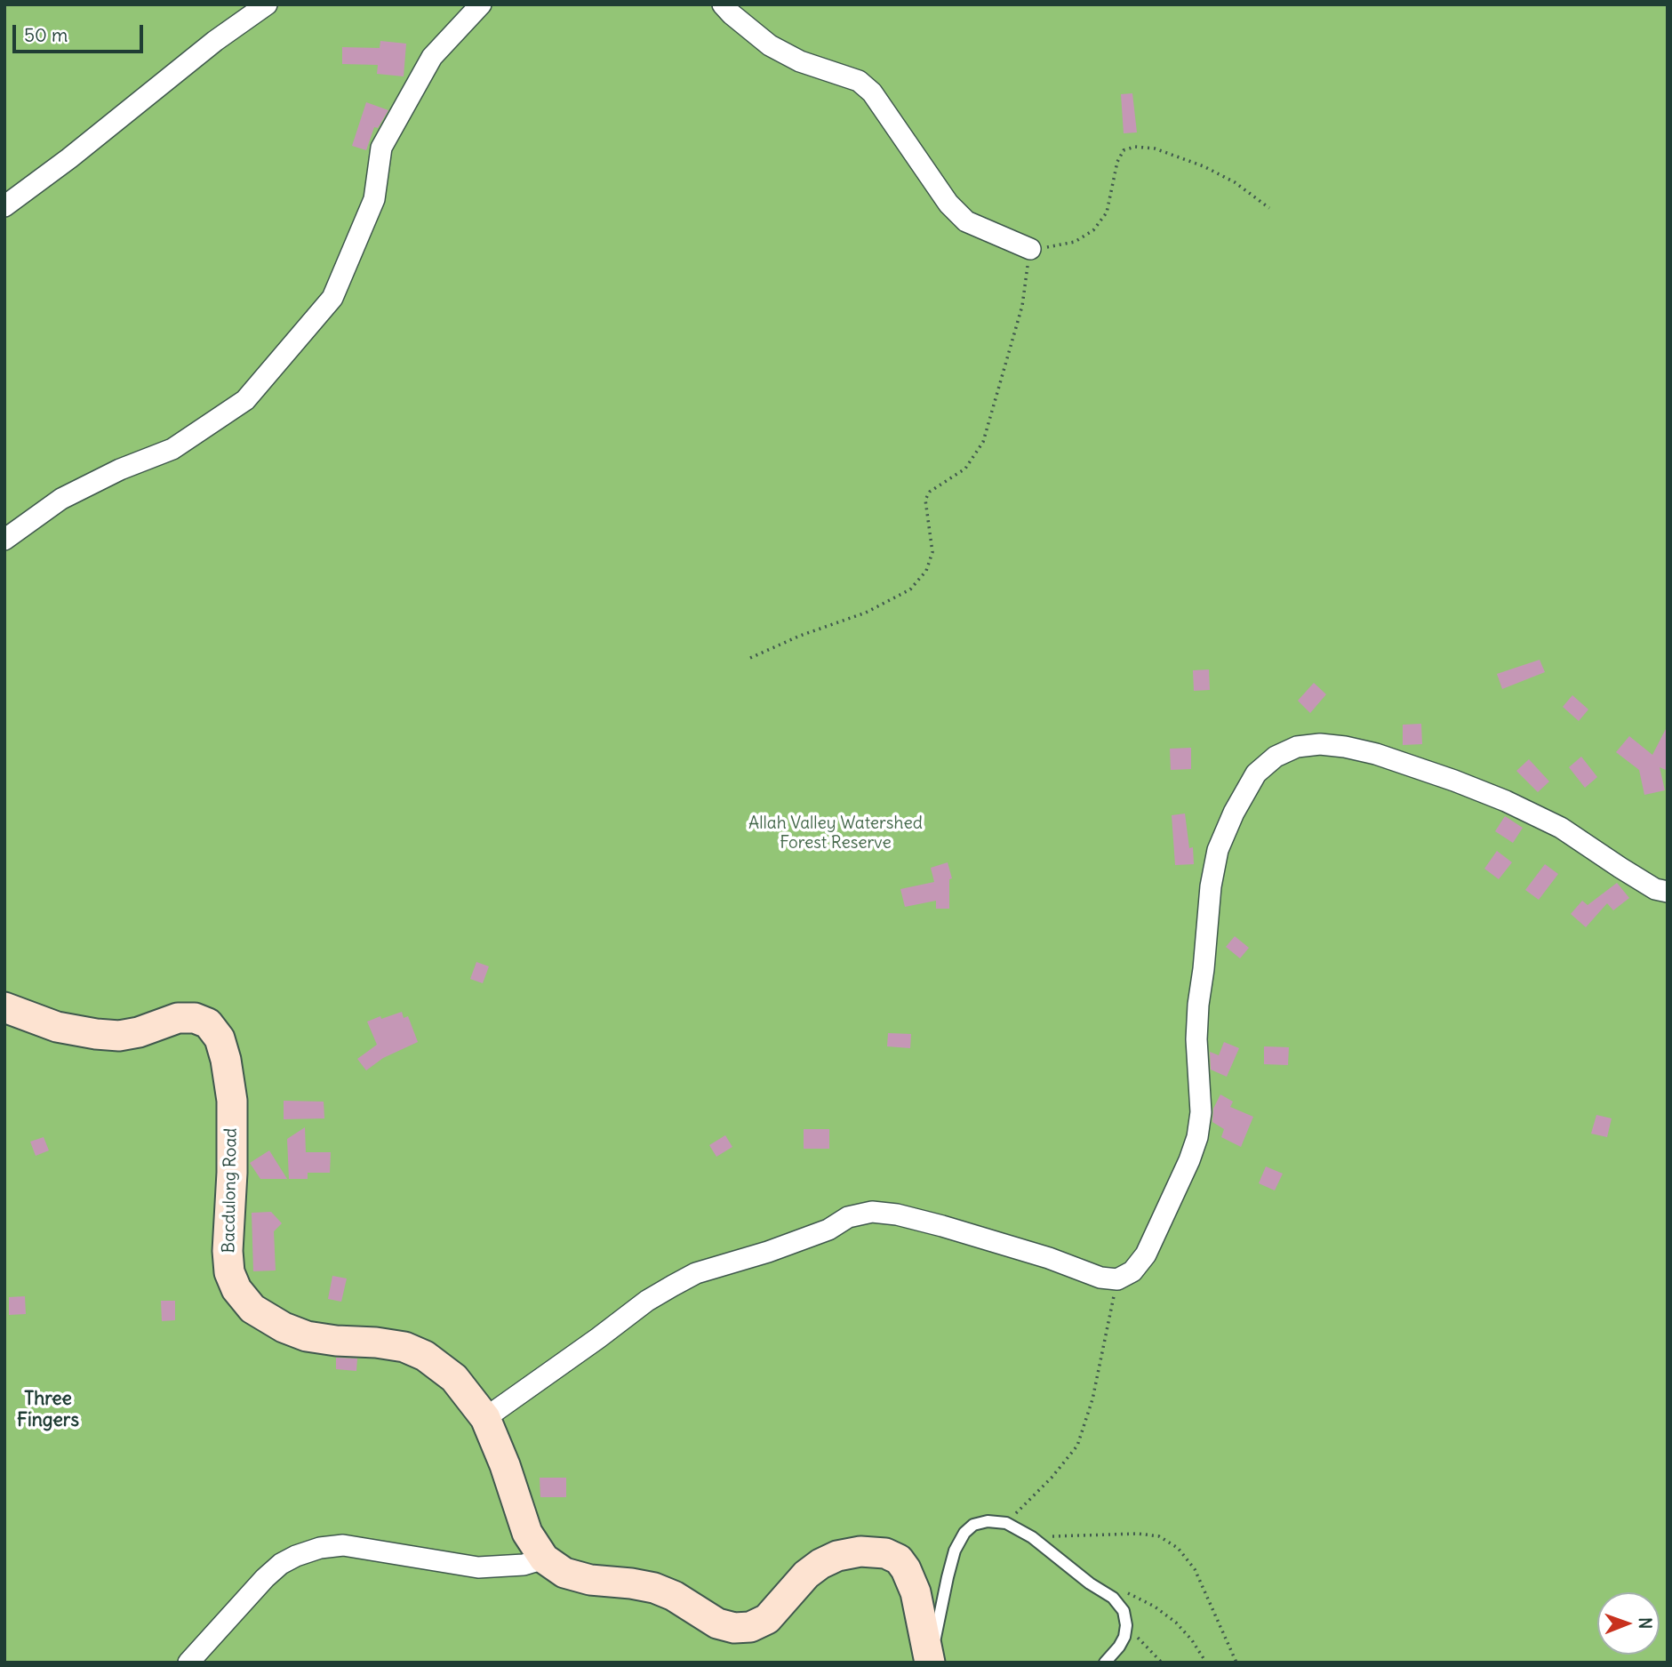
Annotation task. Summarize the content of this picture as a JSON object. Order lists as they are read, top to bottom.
{
  "streets": {
    "street": ["Bacdulong Road"]
  },
  "districts": ["Three Fingers"],
  "parks": ["Allah Valley Watershed Forest Reserve"],
  "scale_bar": "50 m",
  "north": "right"
}
